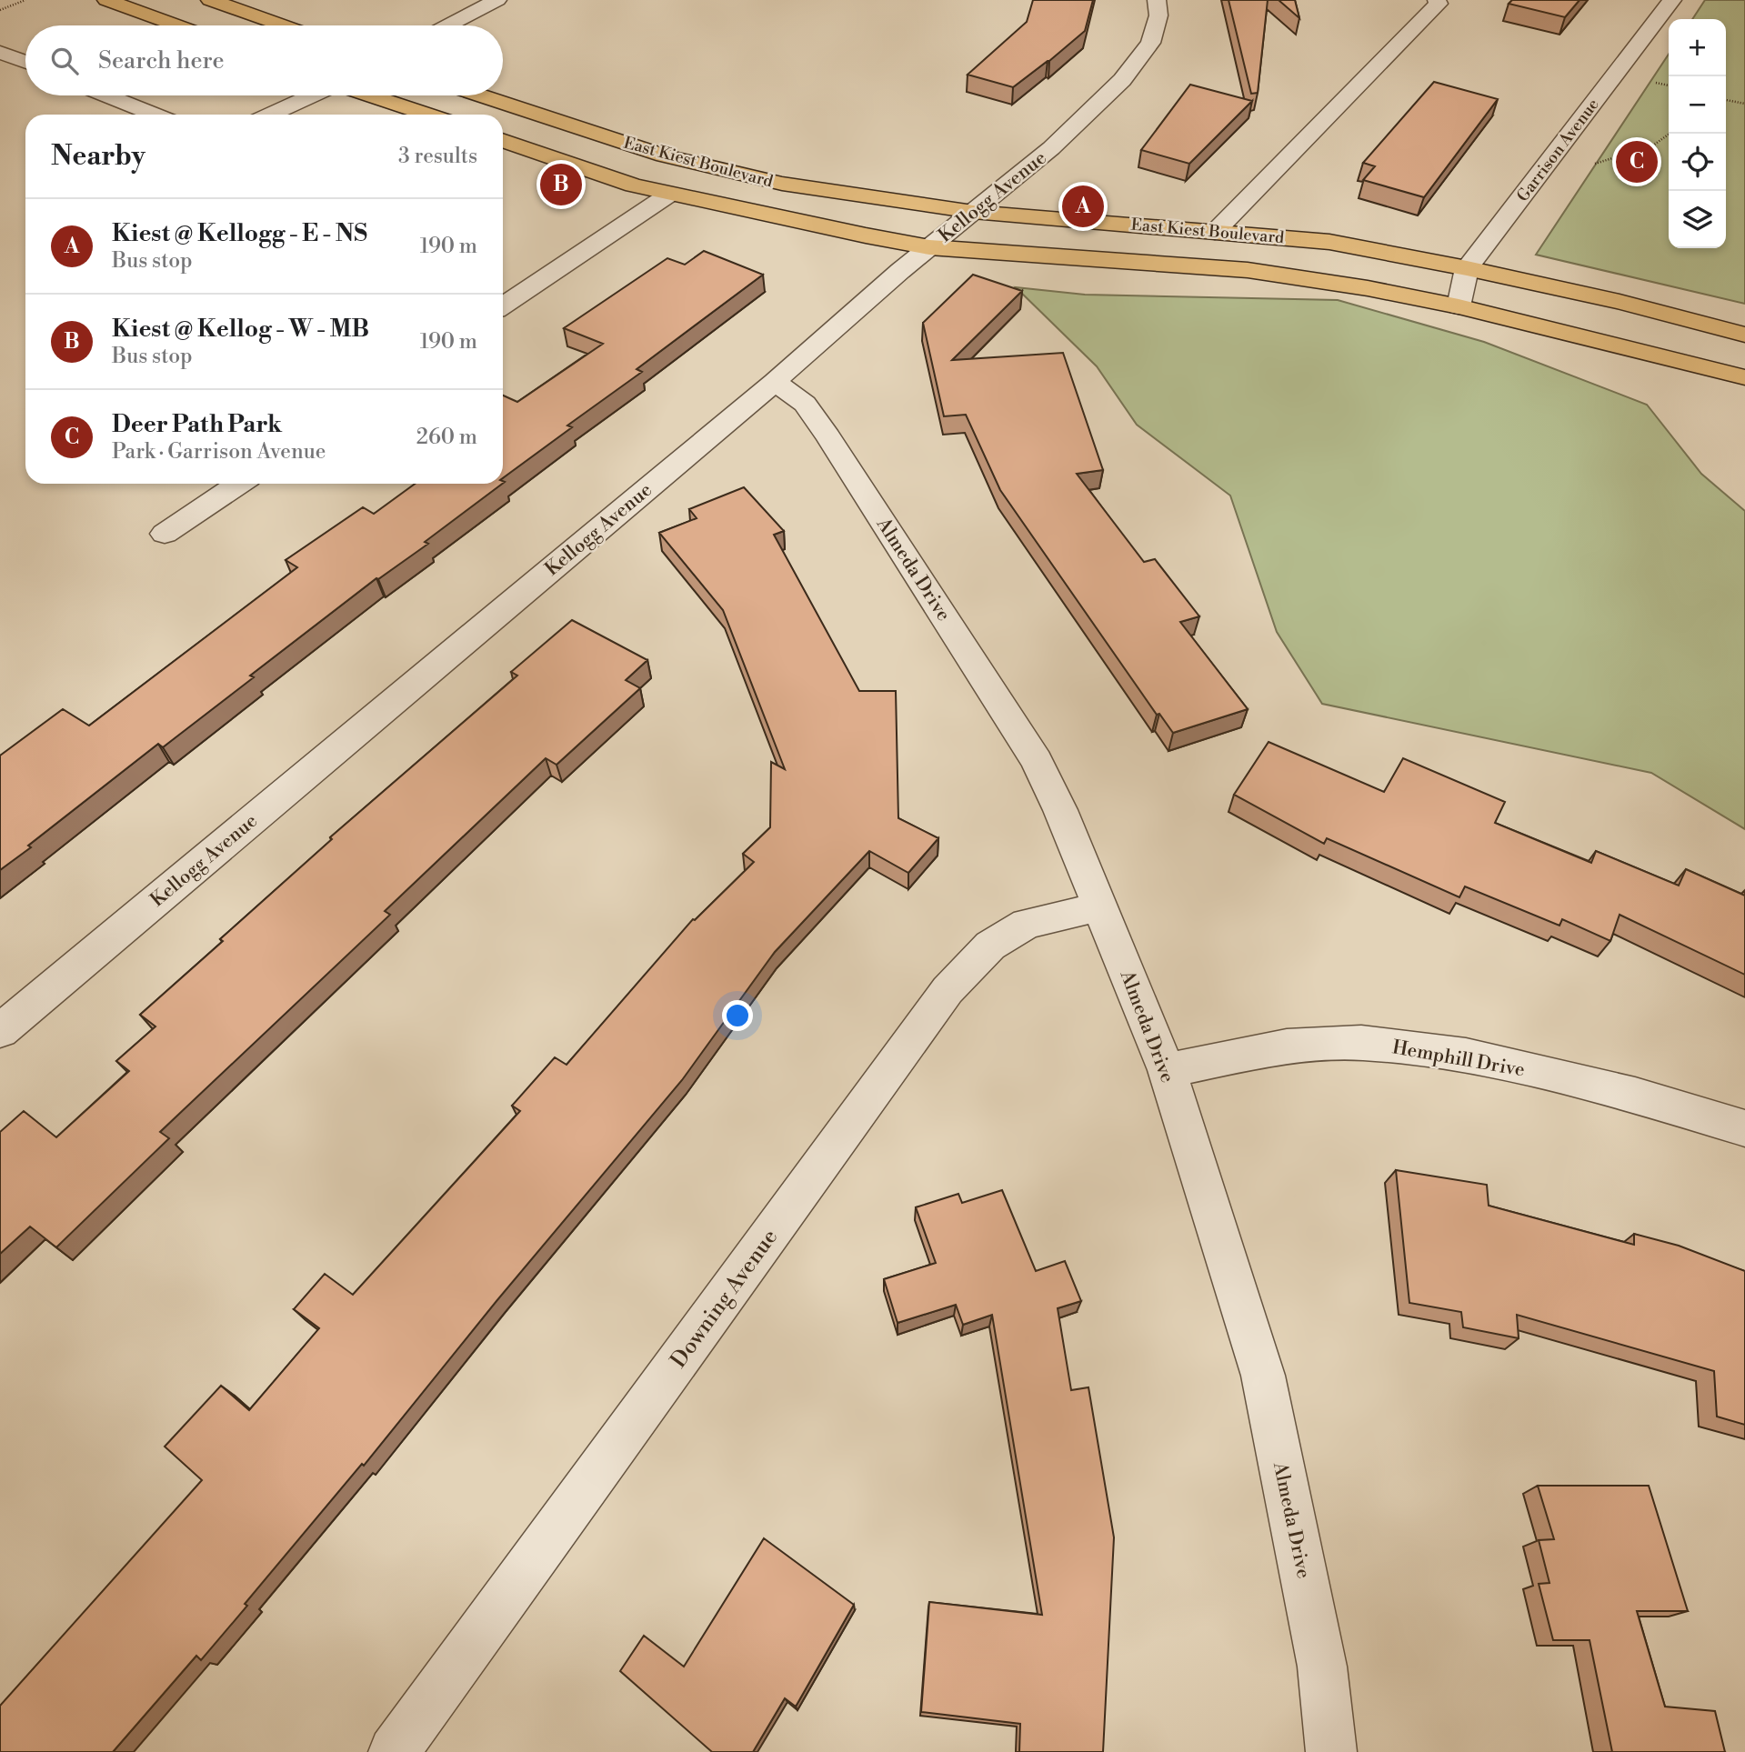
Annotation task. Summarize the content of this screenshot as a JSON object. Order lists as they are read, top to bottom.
{
  "streets": {
    "main road": ["East Kiest Boulevard"],
    "street": [
      "Garrison Avenue",
      "Kellogg Avenue",
      "Almeda Drive",
      "Hemphill Drive",
      "Downing Avenue"
    ]
  },
  "crossings": [
    ["Garrison Avenue", "East Kiest Boulevard"],
    ["East Kiest Boulevard", "Kellogg Avenue"],
    ["Kellogg Avenue", "Almeda Drive"],
    ["Almeda Drive", "Hemphill Drive"],
    ["Almeda Drive", "Downing Avenue"]
  ],
  "page": {
    "map_buttons": ["+", "−"],
    "search": "Search here",
    "heading": ["Nearby", "3 results"],
    "pins": ["C", "B", "A"],
    "list": [
      {
        "mark": "A",
        "name": "Kiest @ Kellogg - E - NS",
        "note": "Bus stop",
        "value": "190 m"
      },
      {
        "mark": "B",
        "name": "Kiest @ Kellog - W - MB",
        "note": "Bus stop",
        "value": "190 m"
      },
      {
        "mark": "C",
        "name": "Deer Path Park",
        "note": "Park · Garrison Avenue",
        "value": "260 m"
      }
    ]
  }
}
